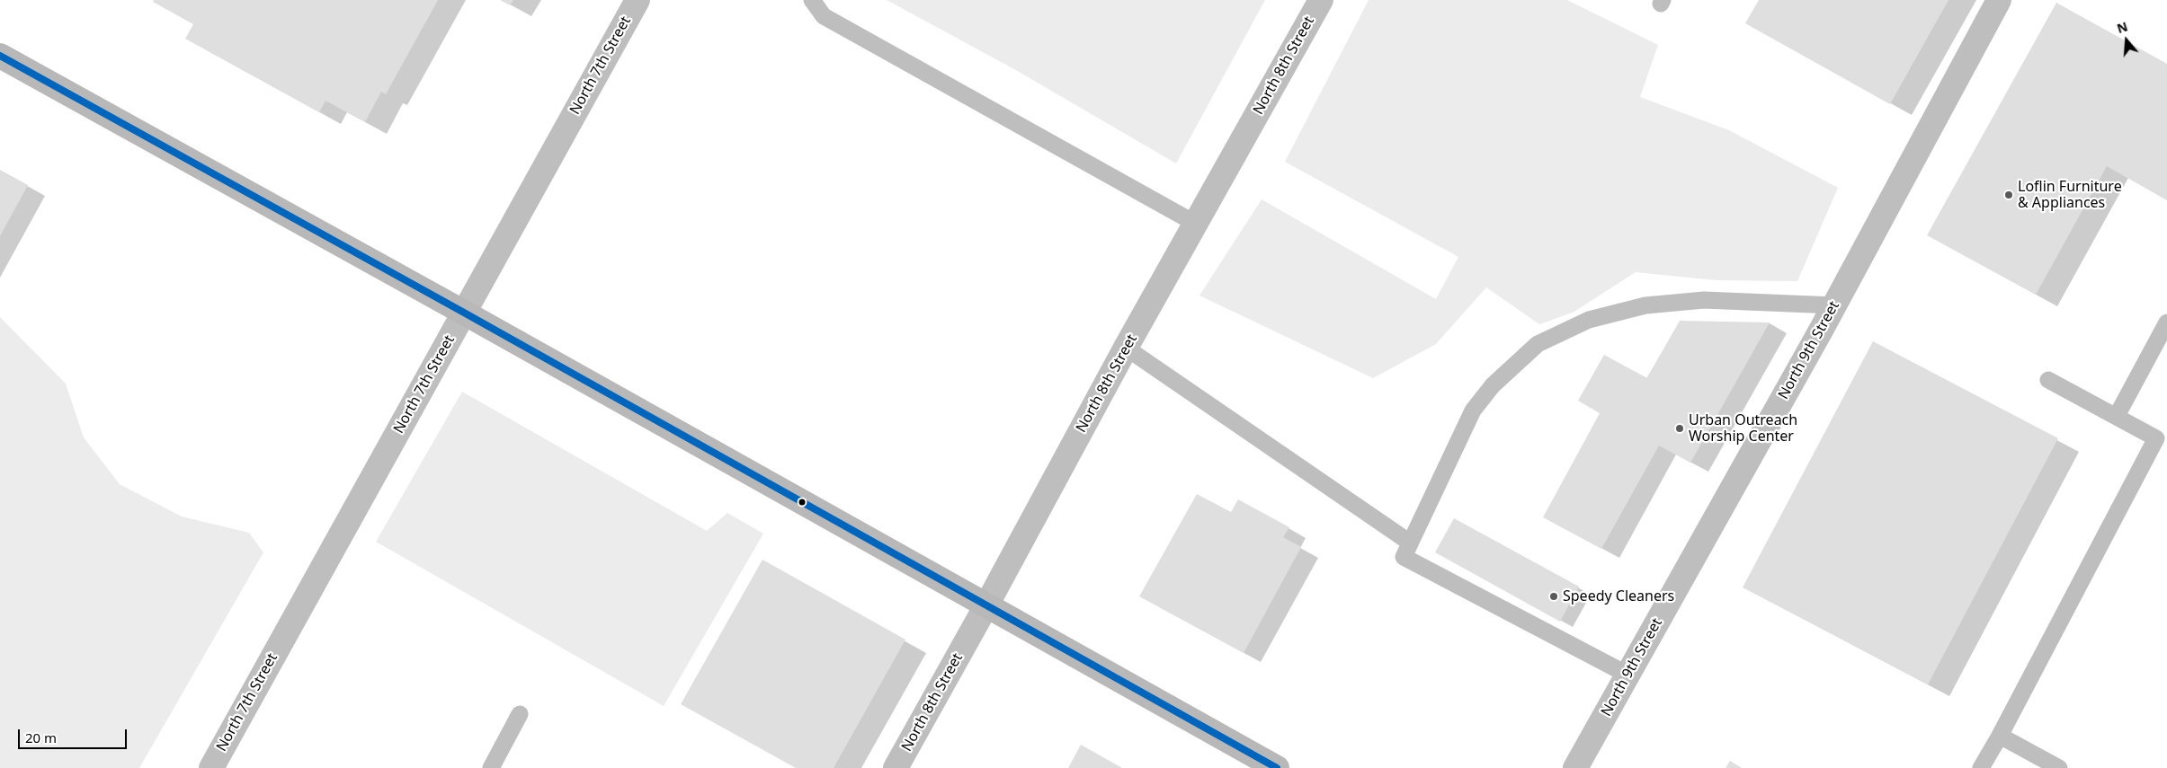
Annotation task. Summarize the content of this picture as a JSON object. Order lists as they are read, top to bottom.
{
  "streets": {
    "street": ["North 7th Street", "North 8th Street", "North 9th Street"]
  },
  "places": ["Loflin Furniture & Appliances", "Urban Outreach Worship Center", "Speedy Cleaners"],
  "scale_bar": "20 m",
  "north": "top"
}
